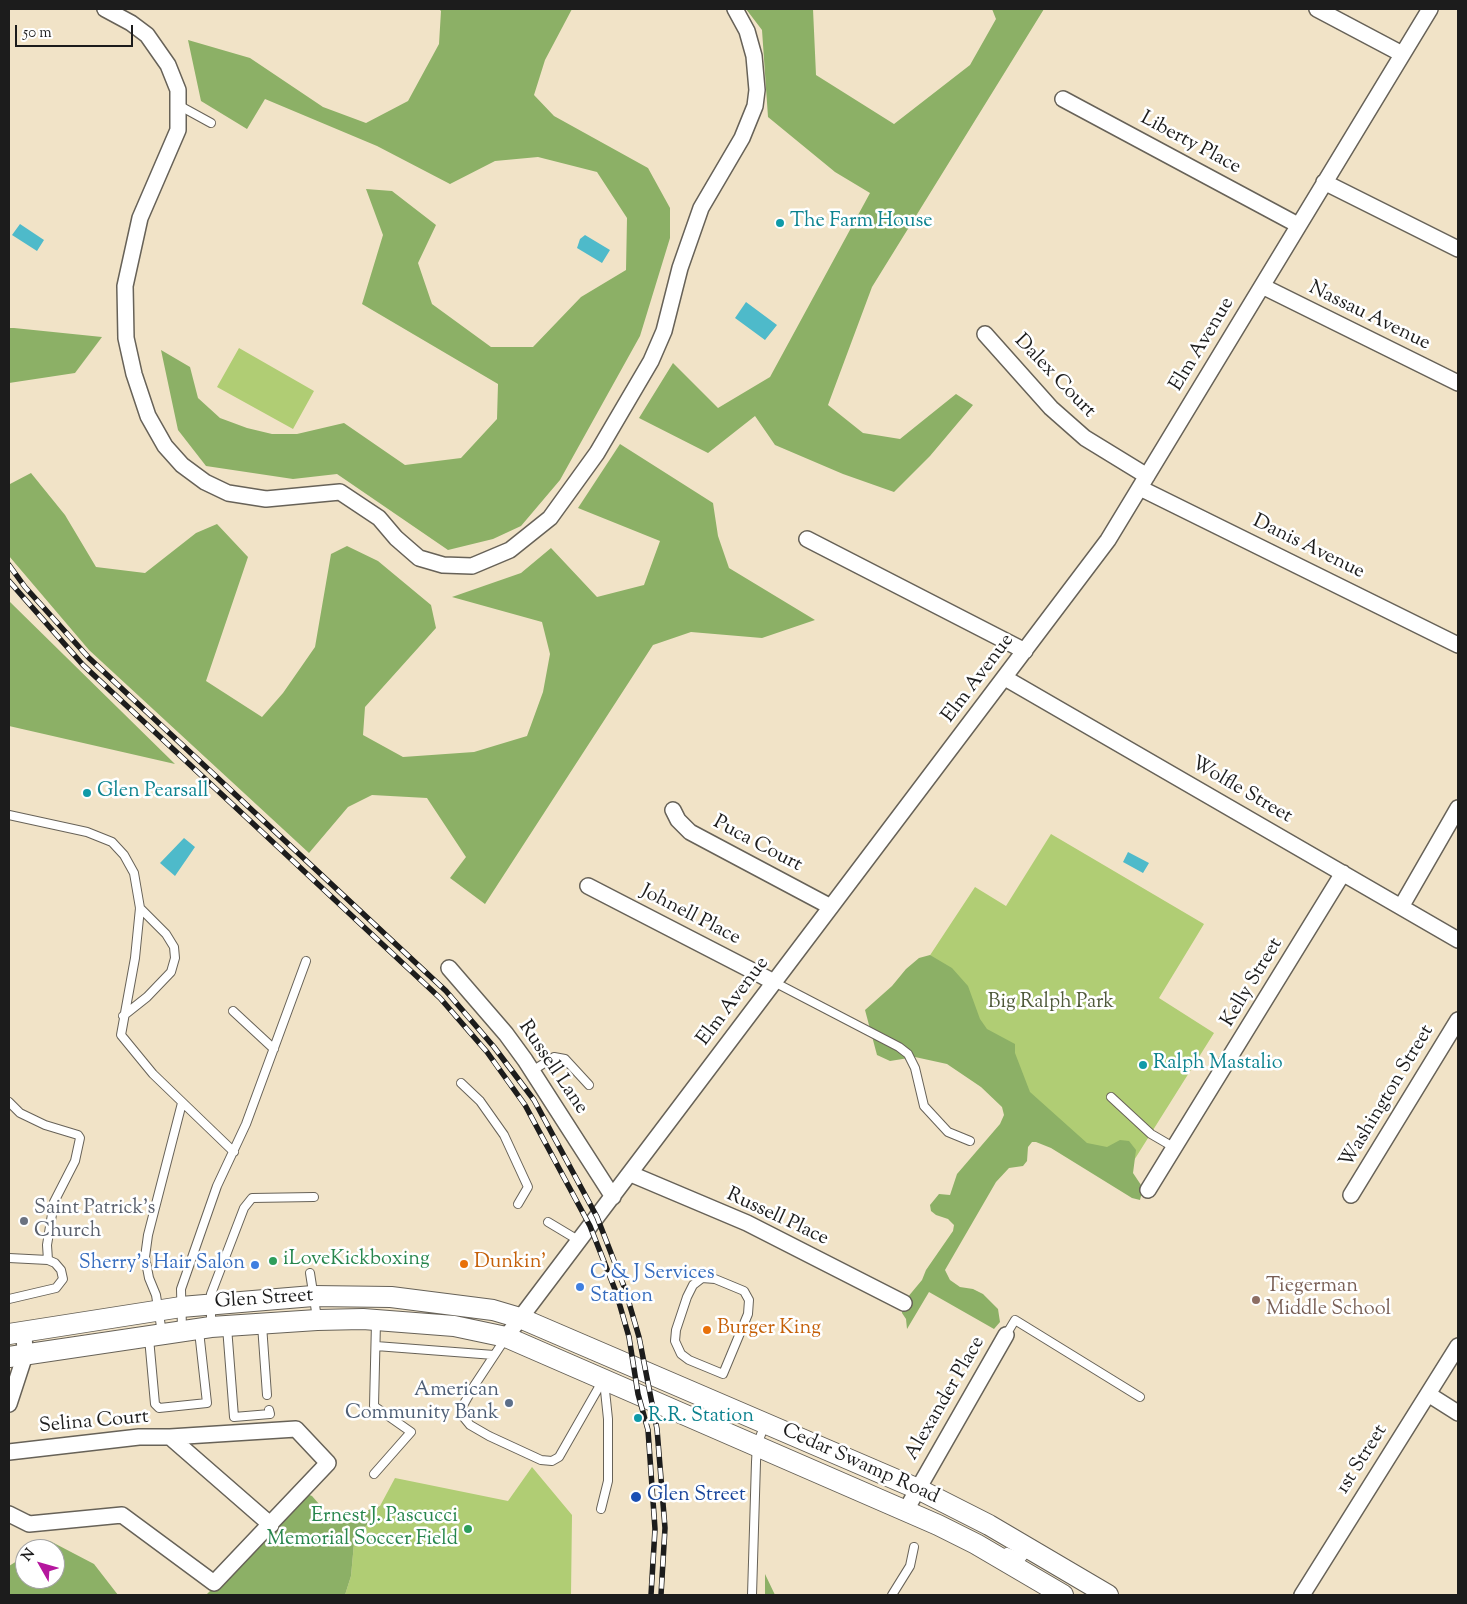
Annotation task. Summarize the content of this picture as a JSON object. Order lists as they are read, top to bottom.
{
  "streets": {
    "main road": ["Glen Street", "Cedar Swamp Road"],
    "street": [
      "Liberty Place",
      "Nassau Avenue",
      "Elm Avenue",
      "Dalex Court",
      "Danis Avenue",
      "Wolfle Street",
      "Puca Court",
      "Johnell Place",
      "Kelly Street",
      "Russell Lane",
      "Washington Street",
      "Russell Place",
      "Alexander Place",
      "Selina Court",
      "1st Street"
    ]
  },
  "crossings": [
    ["Liberty Place", "Elm Avenue"],
    ["Nassau Avenue", "Elm Avenue"],
    ["Elm Avenue", "Dalex Court"],
    ["Elm Avenue", "Danis Avenue"],
    ["Elm Avenue", "Wolfle Street"],
    ["Elm Avenue", "Puca Court"],
    ["Elm Avenue", "Johnell Place"],
    ["Elm Avenue", "Russell Lane"],
    ["Elm Avenue", "Russell Place"],
    ["Elm Avenue", "Glen Street"],
    ["Elm Avenue", "Cedar Swamp Road"],
    ["Dalex Court", "Danis Avenue"],
    ["Wolfle Street", "Kelly Street"],
    ["Glen Street", "Cedar Swamp Road"],
    ["Alexander Place", "Cedar Swamp Road"]
  ],
  "parks": ["Big Ralph Park"],
  "places": [
    "The Farm House",
    "Glen Pearsall",
    "Ralph Mastalio",
    "Saint Patrick's Church",
    "iLoveKickboxing",
    "Dunkin'",
    "Sherry's Hair Salon",
    "C & J Services Station",
    "Tiegerman Middle School",
    "Burger King",
    "American Community Bank",
    "R.R. Station",
    "Glen Street",
    "Ernest J. Pascucci Memorial Soccer Field"
  ],
  "scale_bar": "50 m",
  "north": "top left"
}
